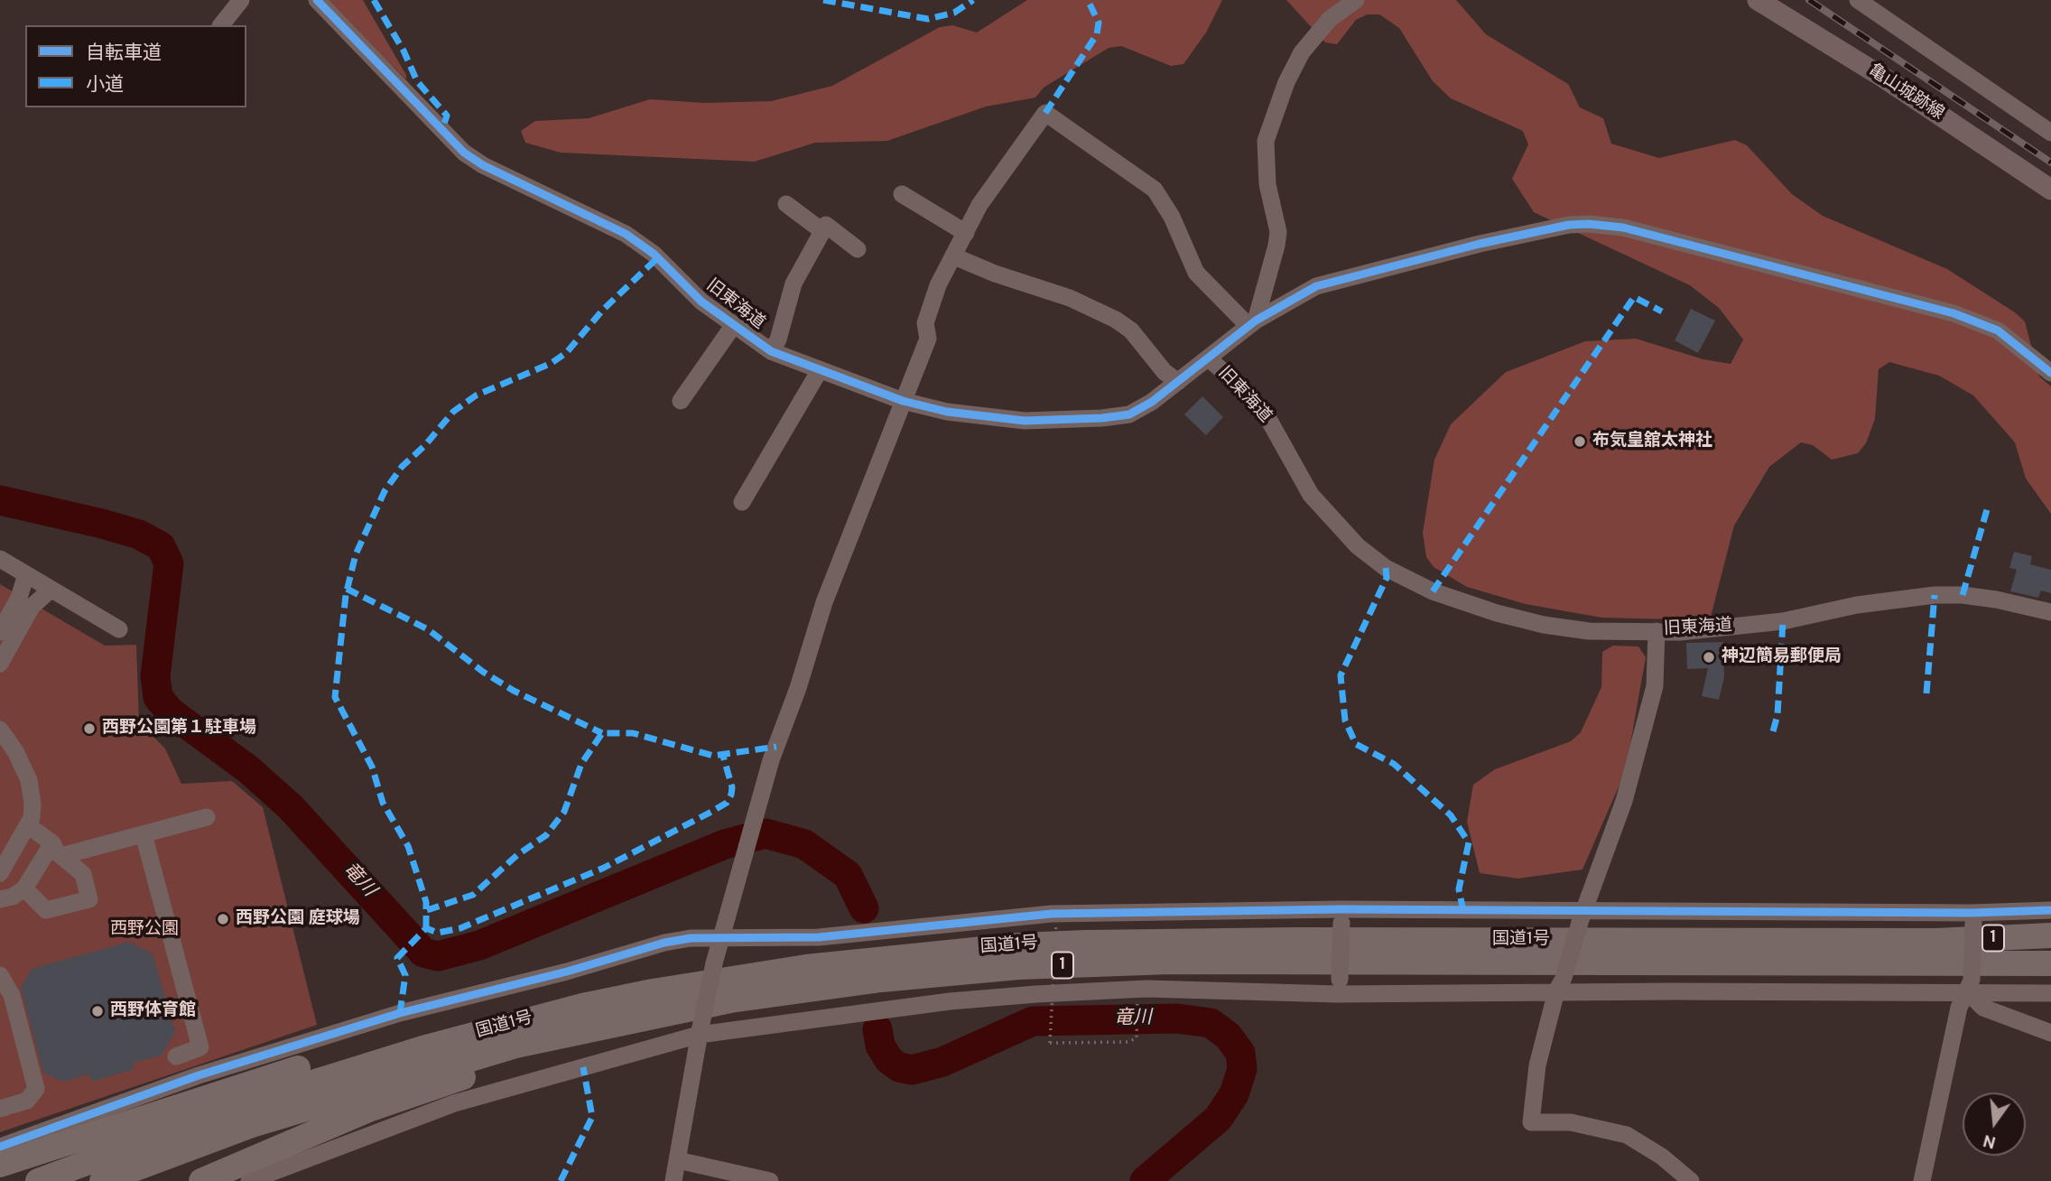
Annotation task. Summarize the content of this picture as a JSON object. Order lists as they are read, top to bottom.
{
  "streets": {
    "highway": ["1", "国道1号"],
    "main road": ["亀山城跡線"],
    "street": ["旧東海道"]
  },
  "crossings": [
    ["1", "国道1号"]
  ],
  "water": ["竜川"],
  "parks": ["西野公園"],
  "places": [
    "布気皇舘太神社",
    "神辺簡易郵便局",
    "西野公園第１駐車場",
    "西野公園 庭球場",
    "西野体育館"
  ],
  "legend": ["自転車道", "小道"],
  "north": "bottom"
}
